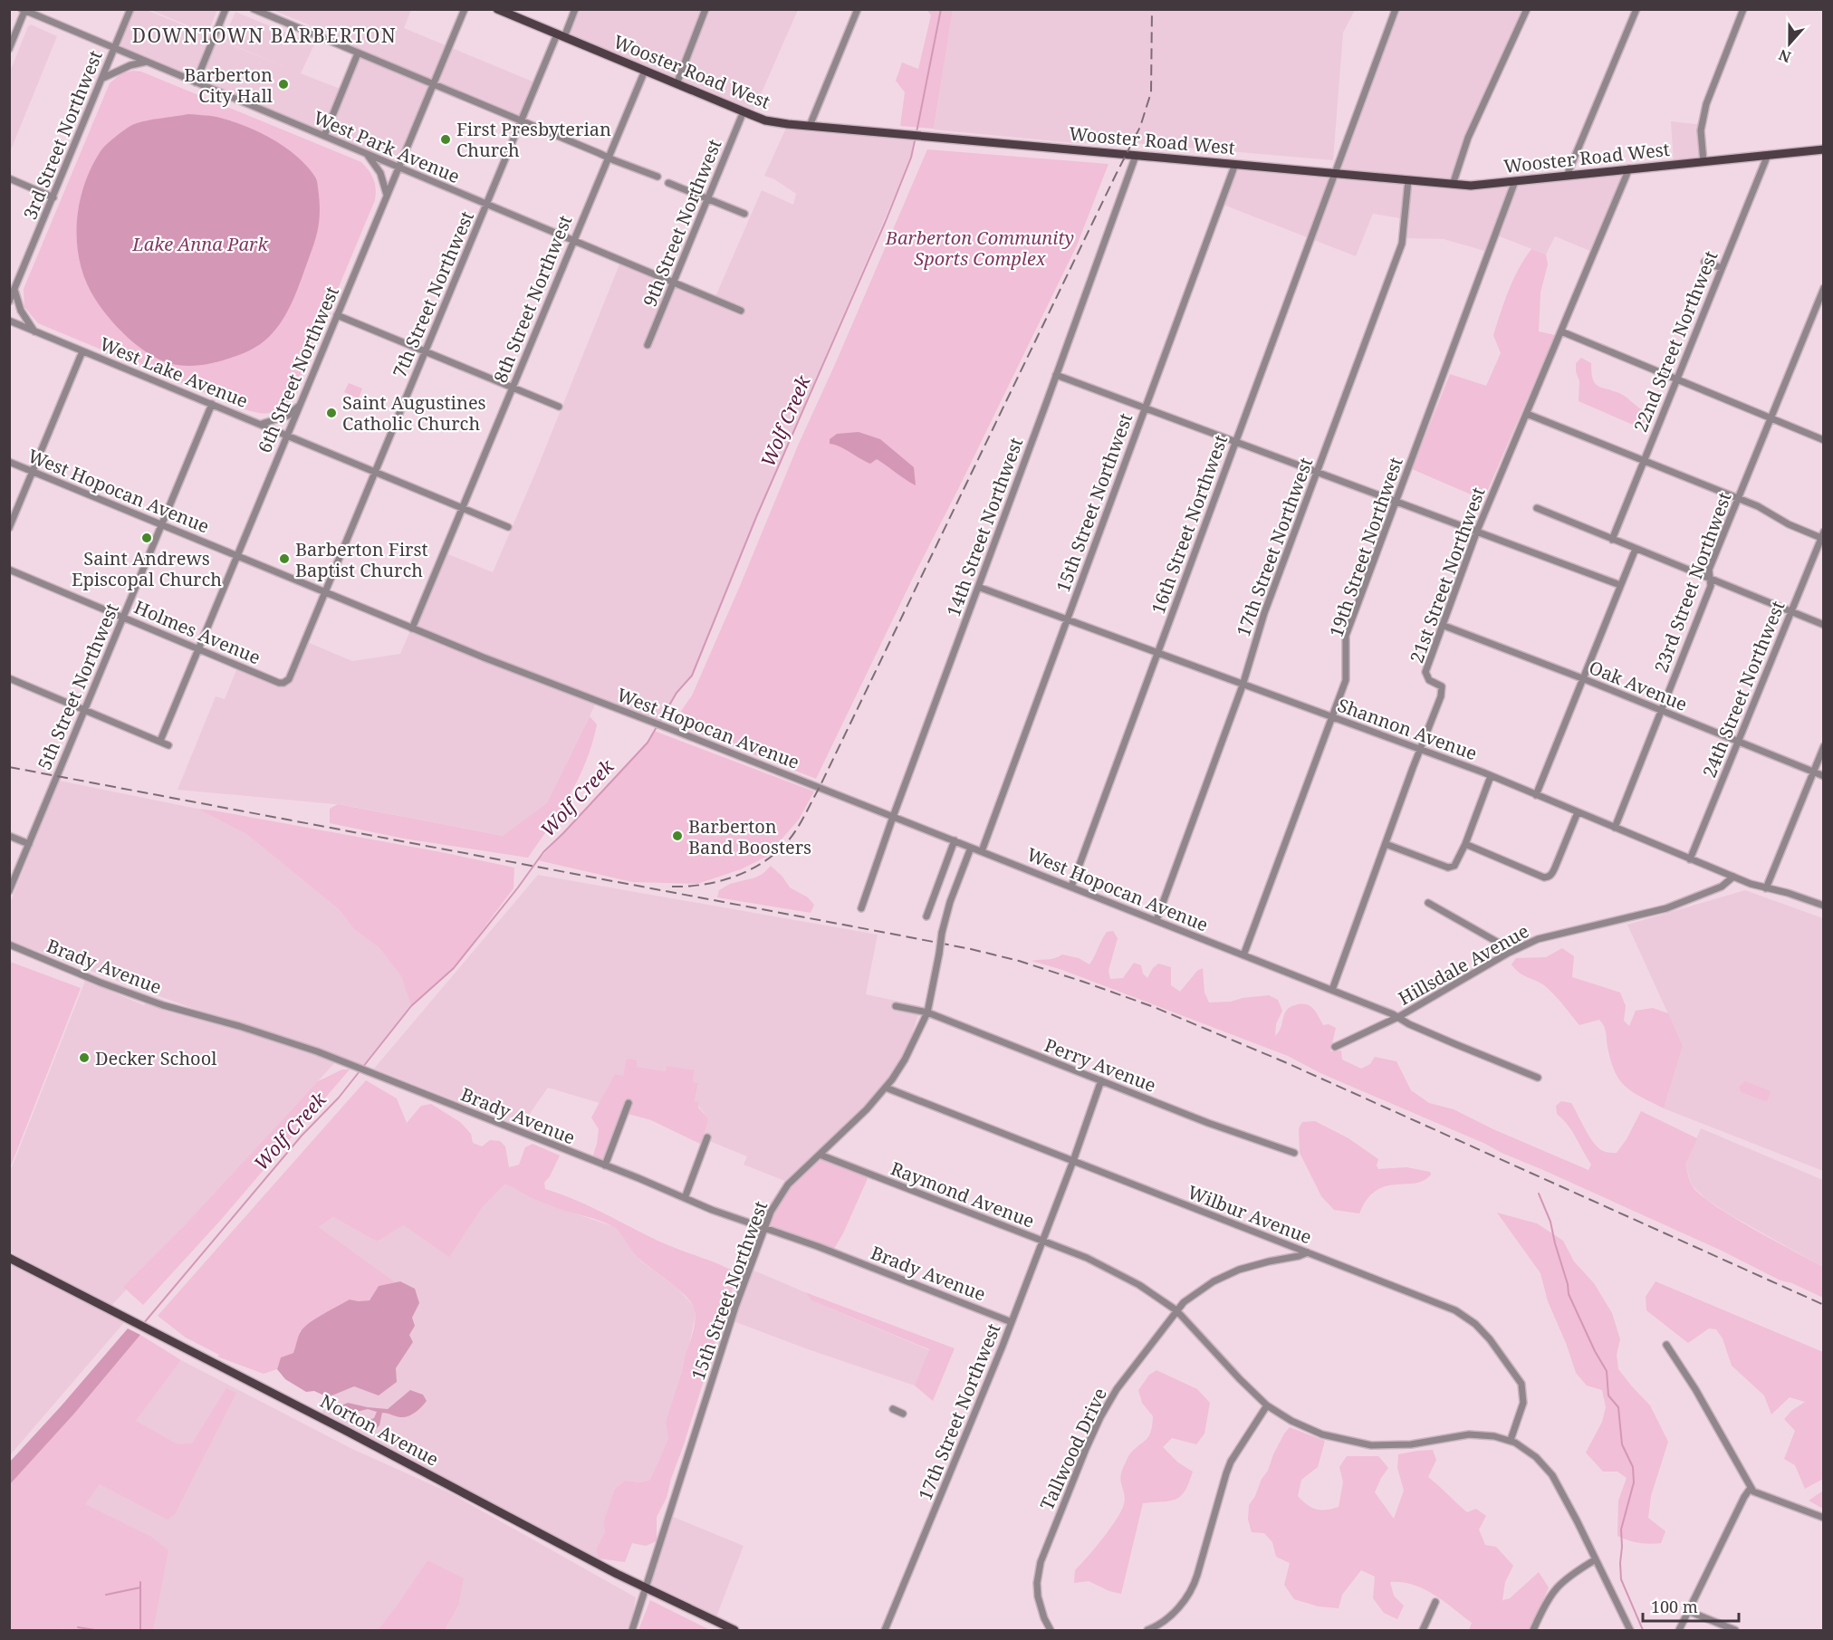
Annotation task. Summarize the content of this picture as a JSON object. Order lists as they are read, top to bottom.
{
  "streets": {
    "main road": ["Wooster Road West", "Norton Avenue"],
    "street": [
      "3rd Street Northwest",
      "West Park Avenue",
      "9th Street Northwest",
      "7th Street Northwest",
      "8th Street Northwest",
      "22nd Street Northwest",
      "6th Street Northwest",
      "West Lake Avenue",
      "West Hopocan Avenue",
      "15th Street Northwest",
      "16th Street Northwest",
      "14th Street Northwest",
      "17th Street Northwest",
      "19th Street Northwest",
      "21st Street Northwest",
      "23rd Street Northwest",
      "Holmes Avenue",
      "Oak Avenue",
      "5th Street Northwest",
      "24th Street Northwest",
      "Shannon Avenue",
      "Hillsdale Avenue",
      "Brady Avenue",
      "Perry Avenue",
      "Raymond Avenue",
      "Wilbur Avenue",
      "Tallwood Drive"
    ]
  },
  "crossings": [
    ["Wooster Road West", "9th Street Northwest"],
    ["Wooster Road West", "7th Street Northwest"],
    ["Wooster Road West", "8th Street Northwest"],
    ["Wooster Road West", "22nd Street Northwest"],
    ["Wooster Road West", "15th Street Northwest"],
    ["Wooster Road West", "16th Street Northwest"],
    ["Wooster Road West", "14th Street Northwest"],
    ["Wooster Road West", "17th Street Northwest"],
    ["Wooster Road West", "19th Street Northwest"],
    ["Wooster Road West", "21st Street Northwest"],
    ["3rd Street Northwest", "West Park Avenue"],
    ["West Park Avenue", "9th Street Northwest"],
    ["West Park Avenue", "7th Street Northwest"],
    ["West Park Avenue", "8th Street Northwest"],
    ["West Park Avenue", "6th Street Northwest"],
    ["7th Street Northwest", "West Lake Avenue"],
    ["7th Street Northwest", "West Hopocan Avenue"],
    ["7th Street Northwest", "Holmes Avenue"],
    ["8th Street Northwest", "West Lake Avenue"],
    ["8th Street Northwest", "West Hopocan Avenue"],
    ["6th Street Northwest", "West Lake Avenue"],
    ["6th Street Northwest", "West Hopocan Avenue"],
    ["6th Street Northwest", "Holmes Avenue"],
    ["West Lake Avenue", "5th Street Northwest"],
    ["West Hopocan Avenue", "15th Street Northwest"],
    ["West Hopocan Avenue", "16th Street Northwest"],
    ["West Hopocan Avenue", "14th Street Northwest"],
    ["West Hopocan Avenue", "17th Street Northwest"],
    ["West Hopocan Avenue", "19th Street Northwest"],
    ["West Hopocan Avenue", "21st Street Northwest"],
    ["West Hopocan Avenue", "5th Street Northwest"],
    ["West Hopocan Avenue", "Hillsdale Avenue"],
    ["15th Street Northwest", "Shannon Avenue"],
    ["15th Street Northwest", "Brady Avenue"],
    ["15th Street Northwest", "Perry Avenue"],
    ["15th Street Northwest", "Raymond Avenue"],
    ["15th Street Northwest", "Wilbur Avenue"],
    ["15th Street Northwest", "Norton Avenue"],
    ["16th Street Northwest", "Shannon Avenue"],
    ["14th Street Northwest", "Shannon Avenue"],
    ["17th Street Northwest", "Shannon Avenue"],
    ["17th Street Northwest", "Brady Avenue"],
    ["17th Street Northwest", "Perry Avenue"],
    ["17th Street Northwest", "Raymond Avenue"],
    ["17th Street Northwest", "Wilbur Avenue"],
    ["19th Street Northwest", "Shannon Avenue"],
    ["21st Street Northwest", "Oak Avenue"],
    ["21st Street Northwest", "Shannon Avenue"],
    ["23rd Street Northwest", "Oak Avenue"],
    ["23rd Street Northwest", "Shannon Avenue"],
    ["Holmes Avenue", "5th Street Northwest"],
    ["Oak Avenue", "24th Street Northwest"],
    ["24th Street Northwest", "Shannon Avenue"],
    ["Shannon Avenue", "Hillsdale Avenue"],
    ["Raymond Avenue", "Wilbur Avenue"],
    ["Raymond Avenue", "Tallwood Drive"],
    ["Wilbur Avenue", "Tallwood Drive"]
  ],
  "districts": ["DOWNTOWN BARBERTON"],
  "water": ["Wolf Creek"],
  "parks": ["Barberton Community Sports Complex", "Lake Anna Park"],
  "places": [
    "Barberton City Hall",
    "First Presbyterian Church",
    "Saint Augustines Catholic Church",
    "Saint Andrews Episcopal Church",
    "Barberton First Baptist Church",
    "Barberton Band Boosters",
    "Decker School"
  ],
  "scale_bar": "100 m",
  "north": "bottom"
}
